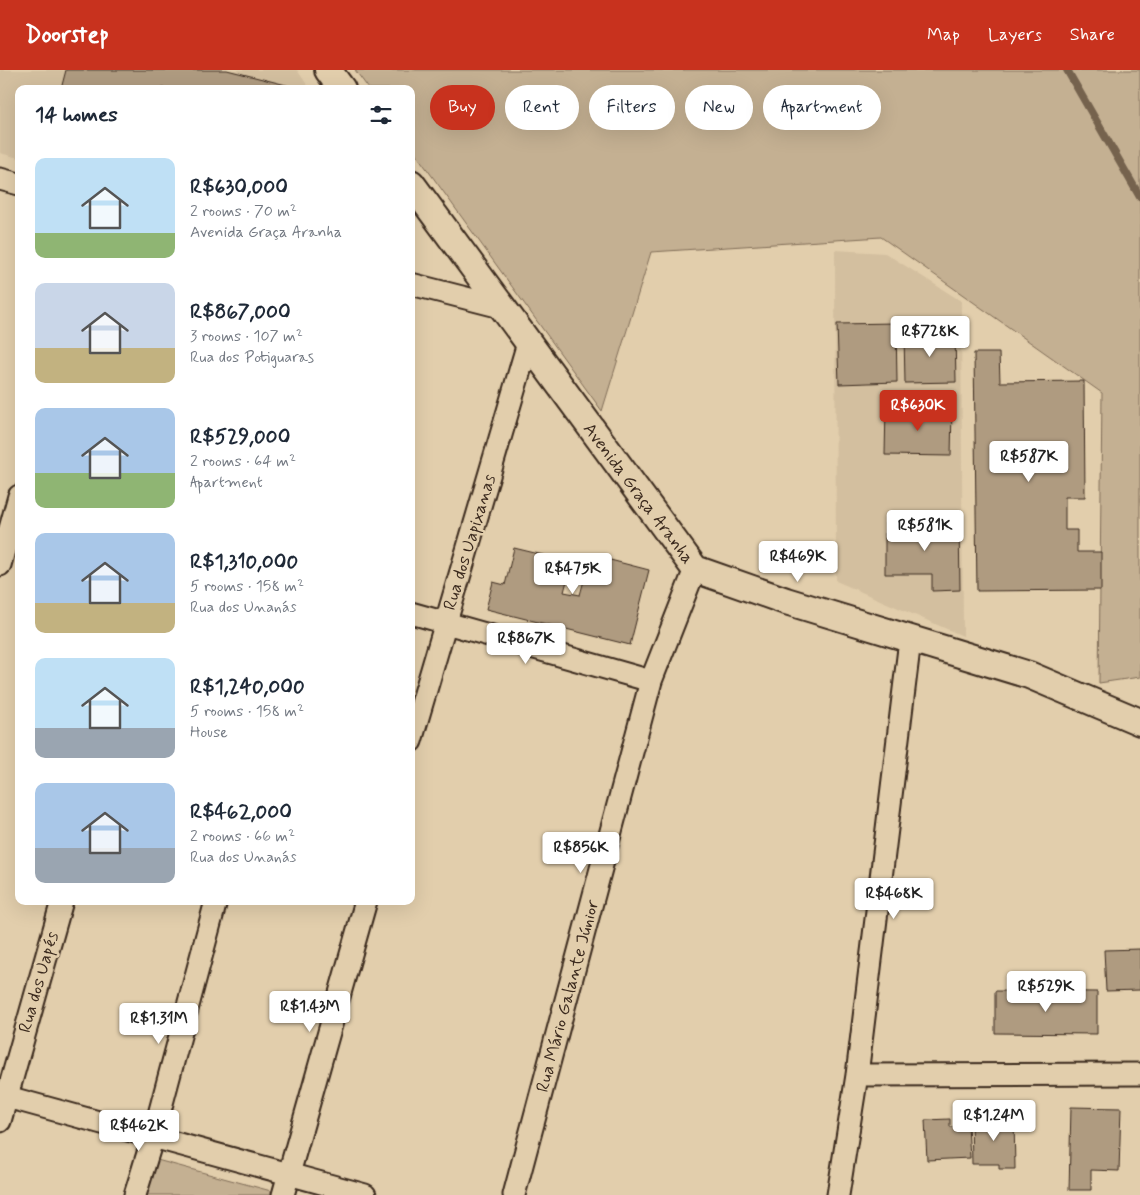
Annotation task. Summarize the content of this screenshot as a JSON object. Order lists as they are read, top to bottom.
{
  "streets": {
    "street": [
      "Avenida Graça Aranha",
      "Rua dos Uapixanas",
      "Rua dos Uapés",
      "Rua Mário Galante Júnior"
    ]
  },
  "crossings": [
    ["Avenida Graça Aranha", "Rua dos Uapixanas"],
    ["Avenida Graça Aranha", "Rua Mário Galante Júnior"]
  ],
  "page": {
    "header": "Doorstep",
    "nav": ["Map", "Layers", "Share"],
    "chip": [
      "Buy",
      "Rent",
      "Filters",
      "New",
      "Apartment"
    ],
    "heading": "14 homes",
    "list": [
      {
        "name": "R$630,000",
        "note": "2 rooms · 70 m² · Avenida Graça Aranha"
      },
      {
        "name": "R$867,000",
        "note": "3 rooms · 107 m² · Rua dos Potiguaras"
      },
      {
        "name": "R$529,000",
        "note": "2 rooms · 64 m² · Apartment"
      },
      {
        "name": "R$1,310,000",
        "note": "5 rooms · 158 m² · Rua dos Unanás"
      },
      {
        "name": "R$1,240,000",
        "note": "5 rooms · 158 m² · House"
      },
      {
        "name": "R$462,000",
        "note": "2 rooms · 66 m² · Rua dos Unanás"
      }
    ],
    "price": [
      "R$728K",
      "R$630K",
      "R$587K",
      "R$581K",
      "R$469K",
      "R$475K",
      "R$867K",
      "R$856K",
      "R$468K",
      "R$529K",
      "R$1.43M",
      "R$1.31M",
      "R$1.24M",
      "R$462K"
    ]
  }
}
